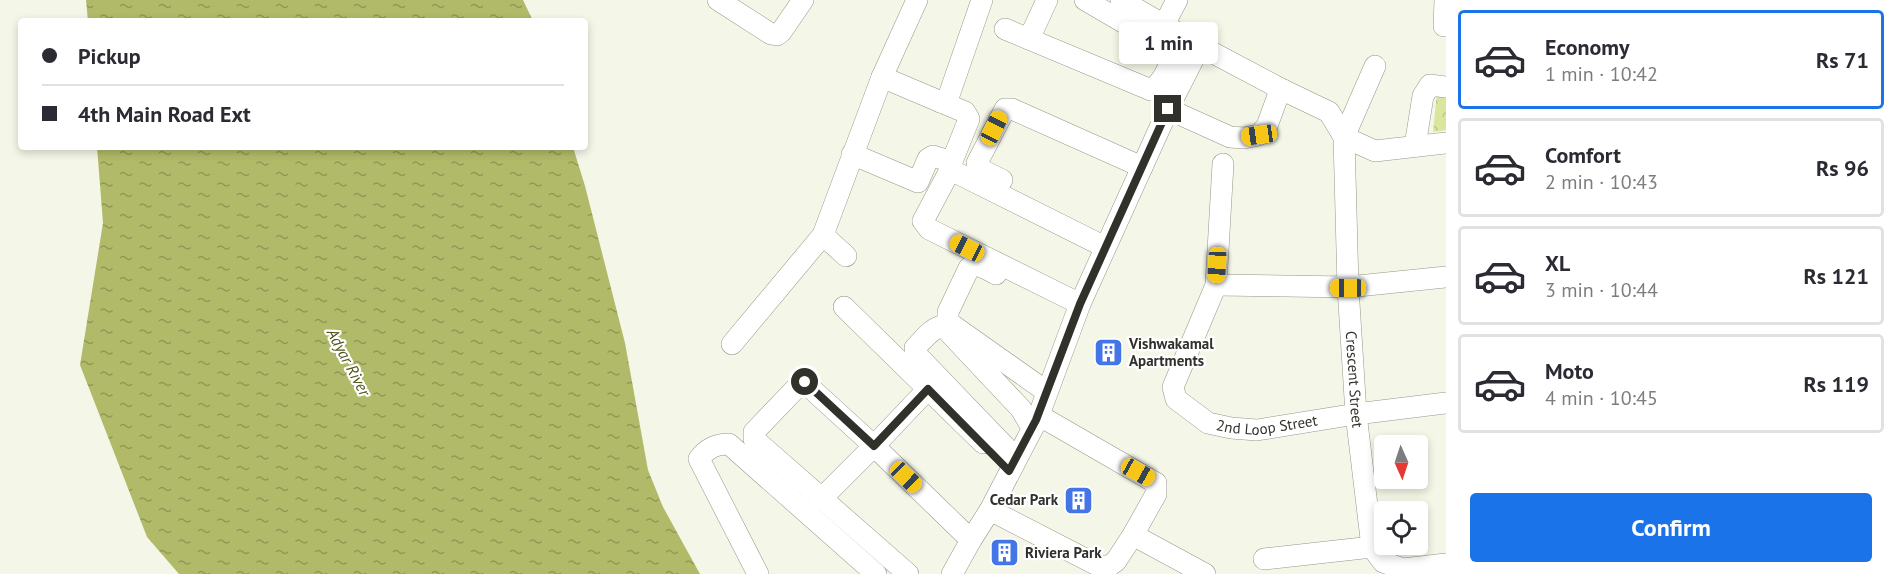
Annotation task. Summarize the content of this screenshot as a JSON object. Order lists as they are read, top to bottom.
{
  "streets": {
    "street": ["Crescent Street", "2nd Loop Street"]
  },
  "crossings": [
    ["Crescent Street", "2nd Loop Street"]
  ],
  "water": ["Adyar River"],
  "places": {
    "building": ["Vishwakamal Apartments", "Cedar Park", "Riviera Park"]
  },
  "north": "bottom",
  "page": {
    "list": [
      {
        "name": "Economy",
        "note": "1 min · 10:42",
        "value": "Rs 71"
      },
      {
        "name": "Comfort",
        "note": "2 min · 10:43",
        "value": "Rs 96"
      },
      {
        "name": "XL",
        "note": "3 min · 10:44",
        "value": "Rs 121"
      },
      {
        "name": "Moto",
        "note": "4 min · 10:45",
        "value": "Rs 119"
      }
    ],
    "banner": ["Pickup", "4th Main Road Ext"],
    "bubble": "1 min",
    "buttons": "Confirm"
  }
}
